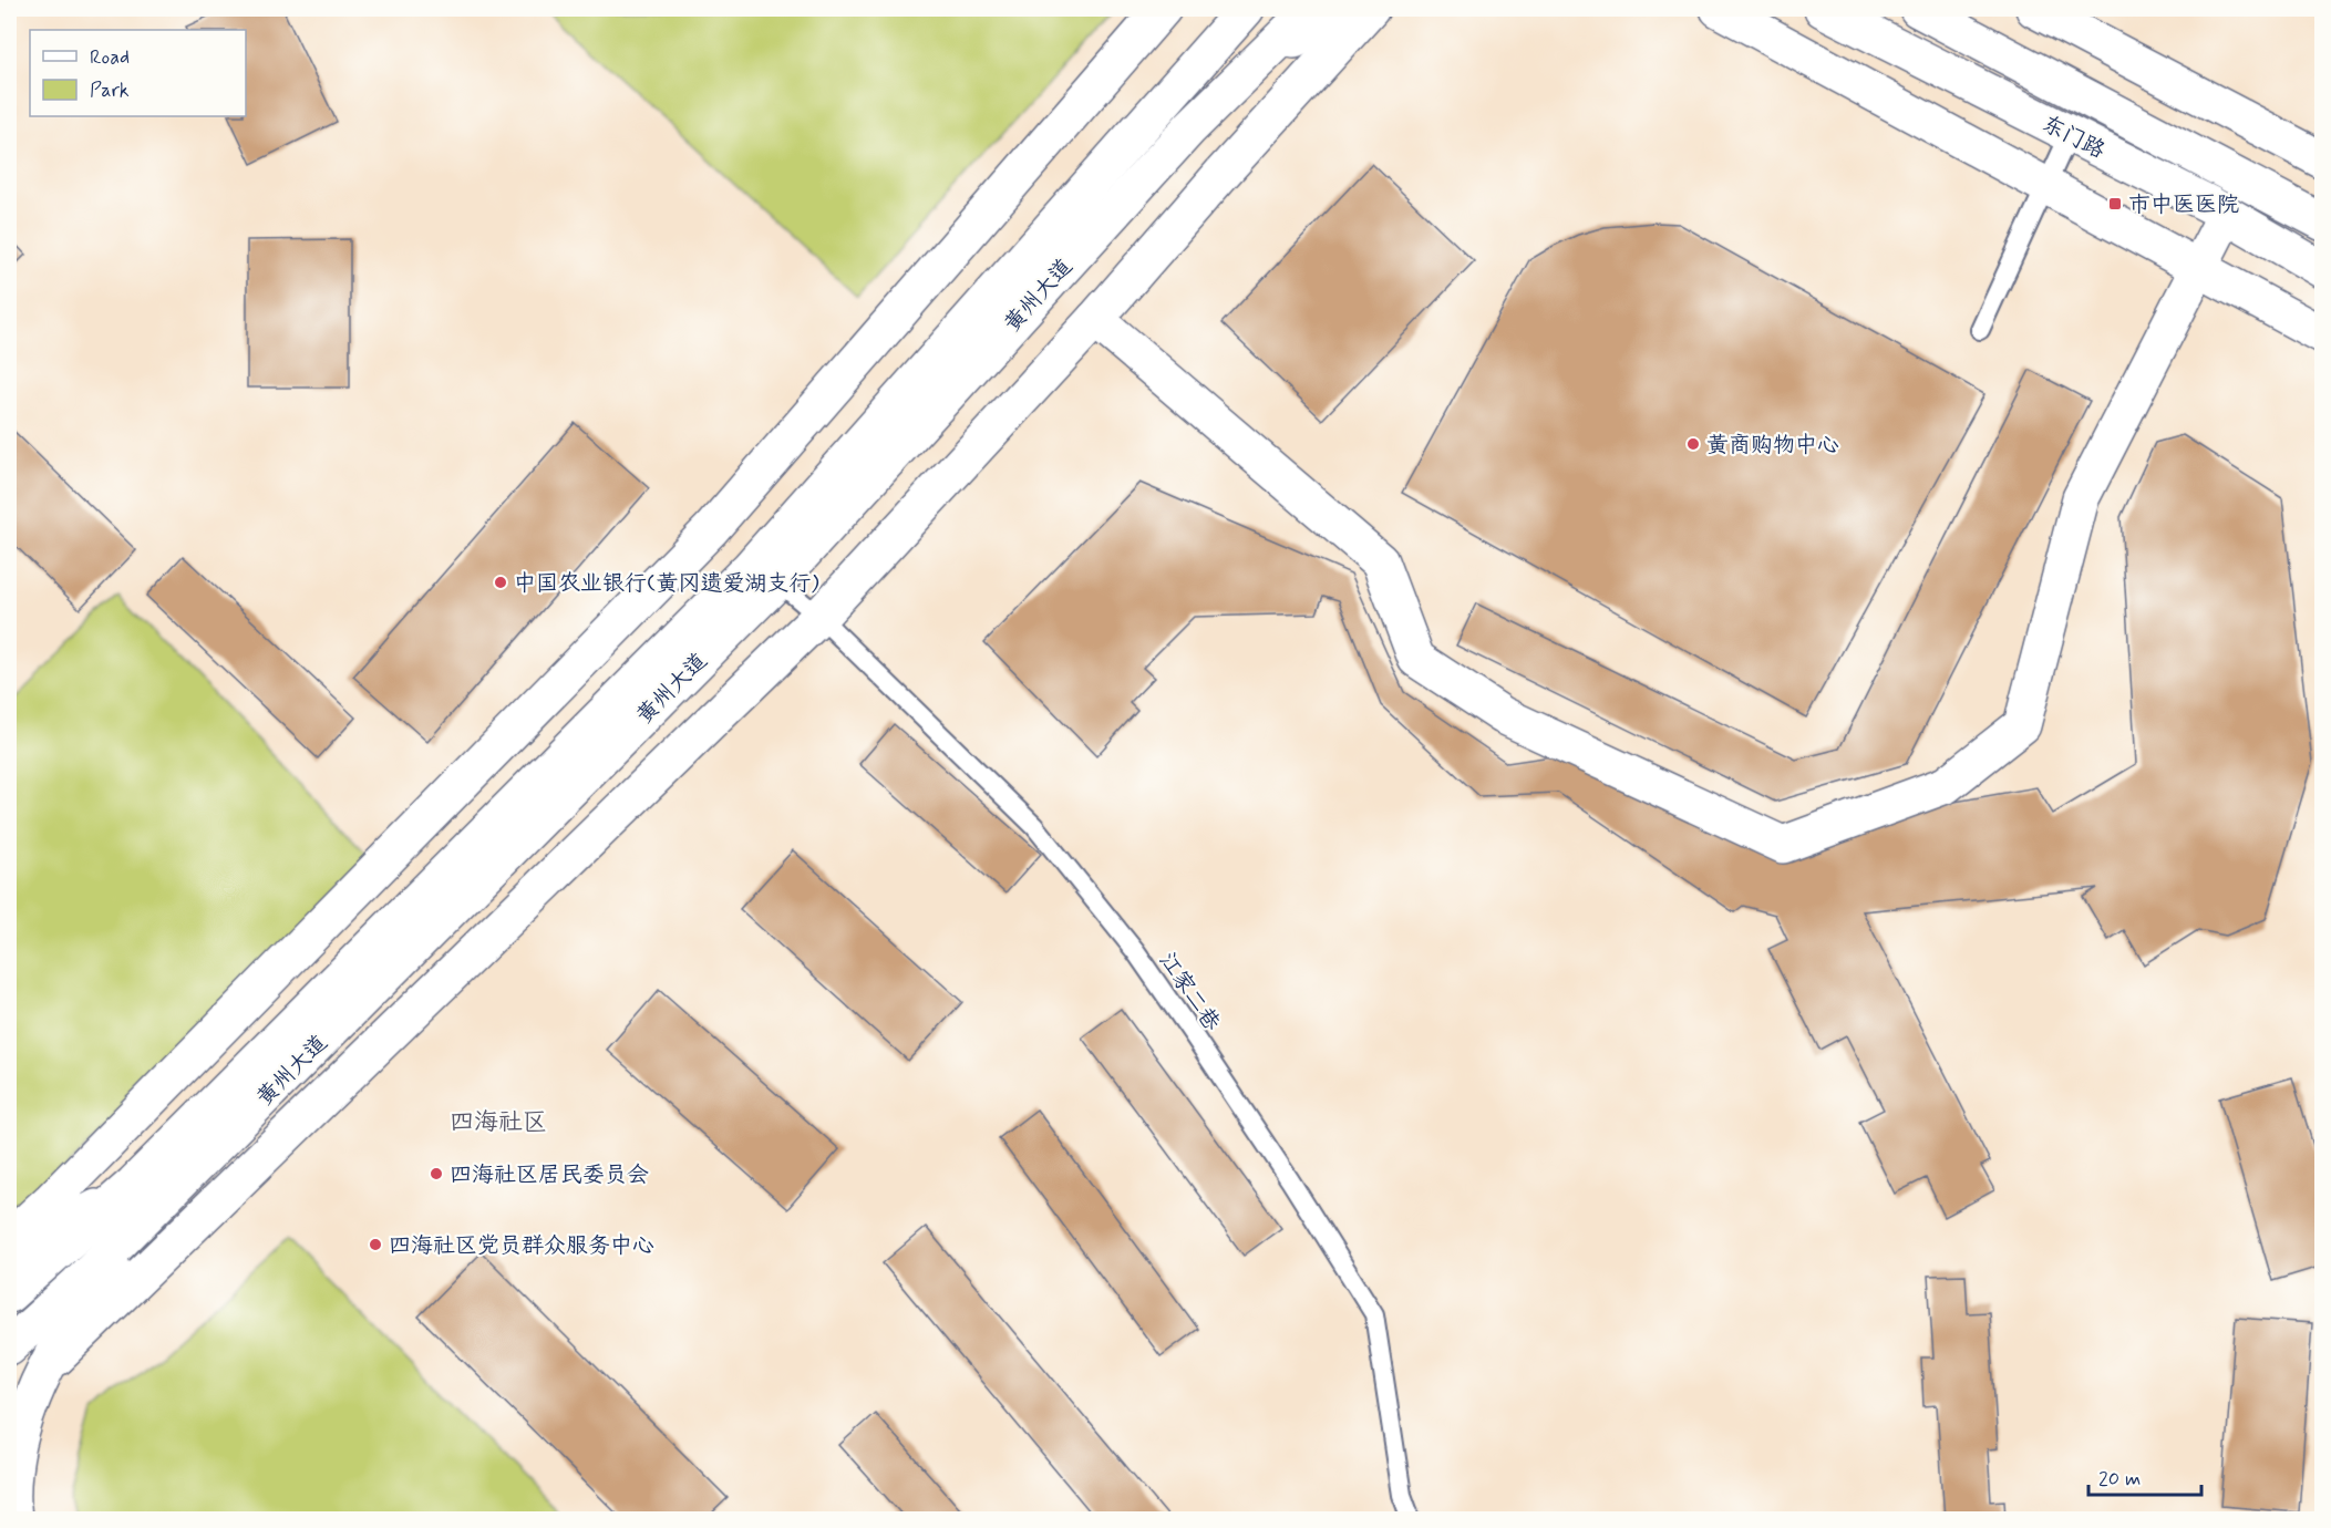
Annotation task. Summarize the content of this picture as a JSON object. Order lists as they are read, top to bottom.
{
  "streets": {
    "street": ["东门路", "黄州大道"],
    "lane": ["江家二巷"]
  },
  "crossings": [
    ["黄州大道", "江家二巷"]
  ],
  "districts": ["四海社区"],
  "places": {
    "transit": ["市中医医院"],
    "other": [
      "黄商购物中心",
      "中国农业银行(黄冈遗爱湖支行)",
      "四海社区居民委员会",
      "四海社区党员群众服务中心"
    ]
  },
  "legend": ["Road", "Park"],
  "scale_bar": "20 m"
}
